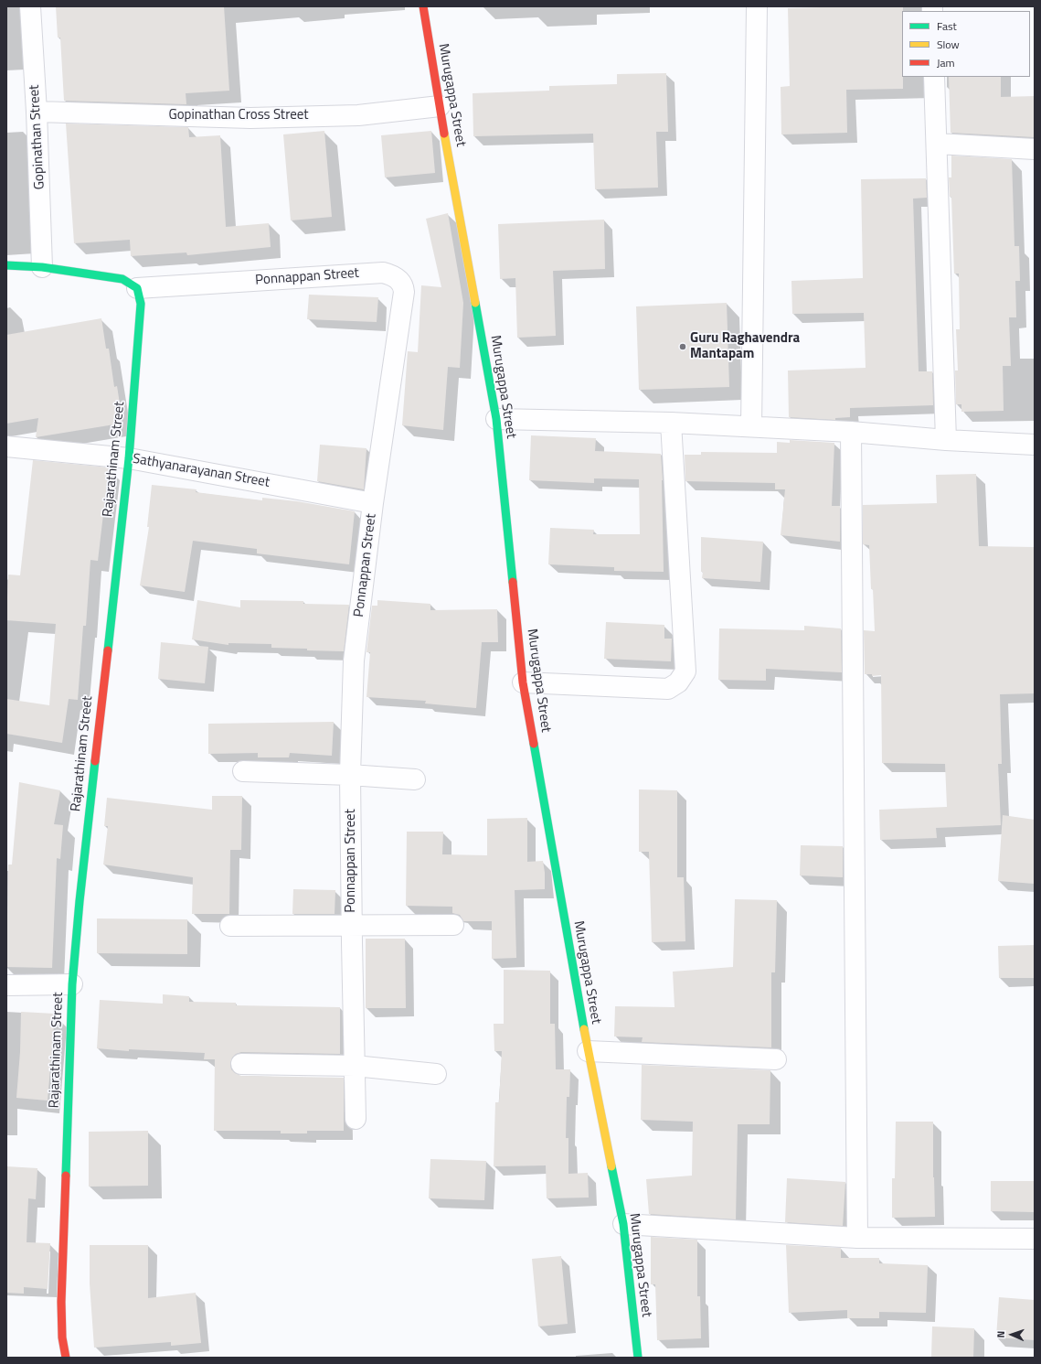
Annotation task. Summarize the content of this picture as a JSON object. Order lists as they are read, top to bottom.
{
  "streets": {
    "street": [
      "Murugappa Street",
      "Gopinathan Cross Street",
      "Gopinathan Street",
      "Ponnappan Street",
      "Rajarathinam Street",
      "Sathyanarayanan Street"
    ]
  },
  "crossings": [
    ["Murugappa Street", "Gopinathan Cross Street"],
    ["Gopinathan Cross Street", "Gopinathan Street"],
    ["Ponnappan Street", "Rajarathinam Street"],
    ["Ponnappan Street", "Sathyanarayanan Street"],
    ["Rajarathinam Street", "Sathyanarayanan Street"]
  ],
  "places": ["Guru Raghavendra Mantapam"],
  "legend": ["Fast", "Slow", "Jam"],
  "north": "left"
}
